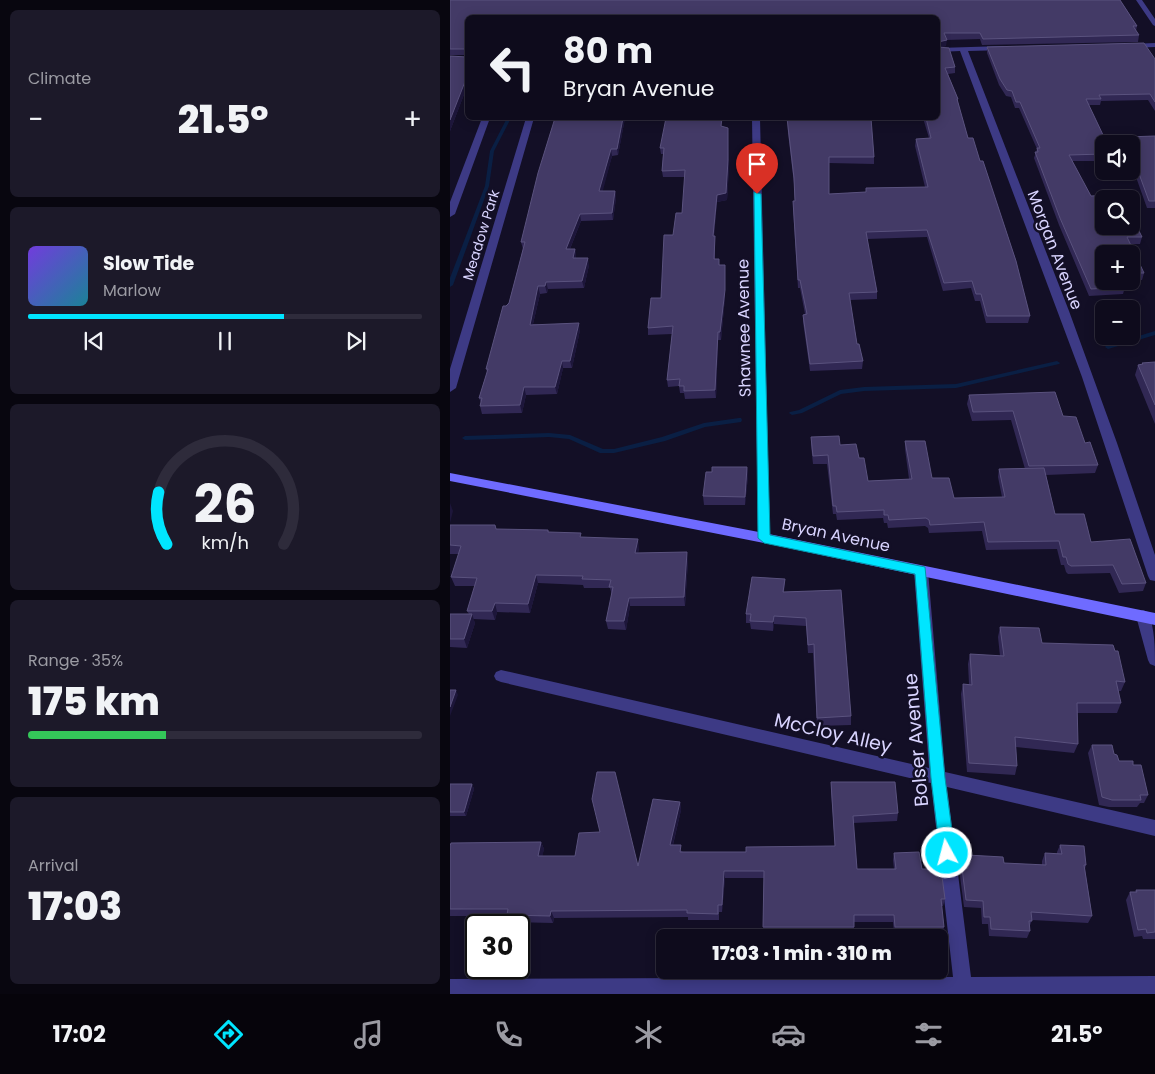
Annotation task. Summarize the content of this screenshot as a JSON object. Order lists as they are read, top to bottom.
{
  "streets": {
    "street": [
      "Meadow Park",
      "Morgan Avenue",
      "Shawnee Avenue",
      "Bryan Avenue",
      "McCloy Alley",
      "Bolser Avenue"
    ]
  },
  "crossings": [
    ["Shawnee Avenue", "Bryan Avenue"],
    ["Bryan Avenue", "Bolser Avenue"],
    ["McCloy Alley", "Bolser Avenue"]
  ],
  "page": {
    "tile": [
      "Climate",
      ["Range · 35%", "175 km"],
      ["Arrival", "17:03"]
    ],
    "turn": ["80 m", "Bryan Avenue"],
    "heat": ["−", "21.5°", "+"],
    "map_buttons": ["+", "−"],
    "song": ["Slow Tide", "Marlow"],
    "limit": "30",
    "trip": "17:03 · 1 min · 310 m",
    "tabs": ["17:02", "21.5°"],
    "gauge": ["26", "km/h"]
  }
}
